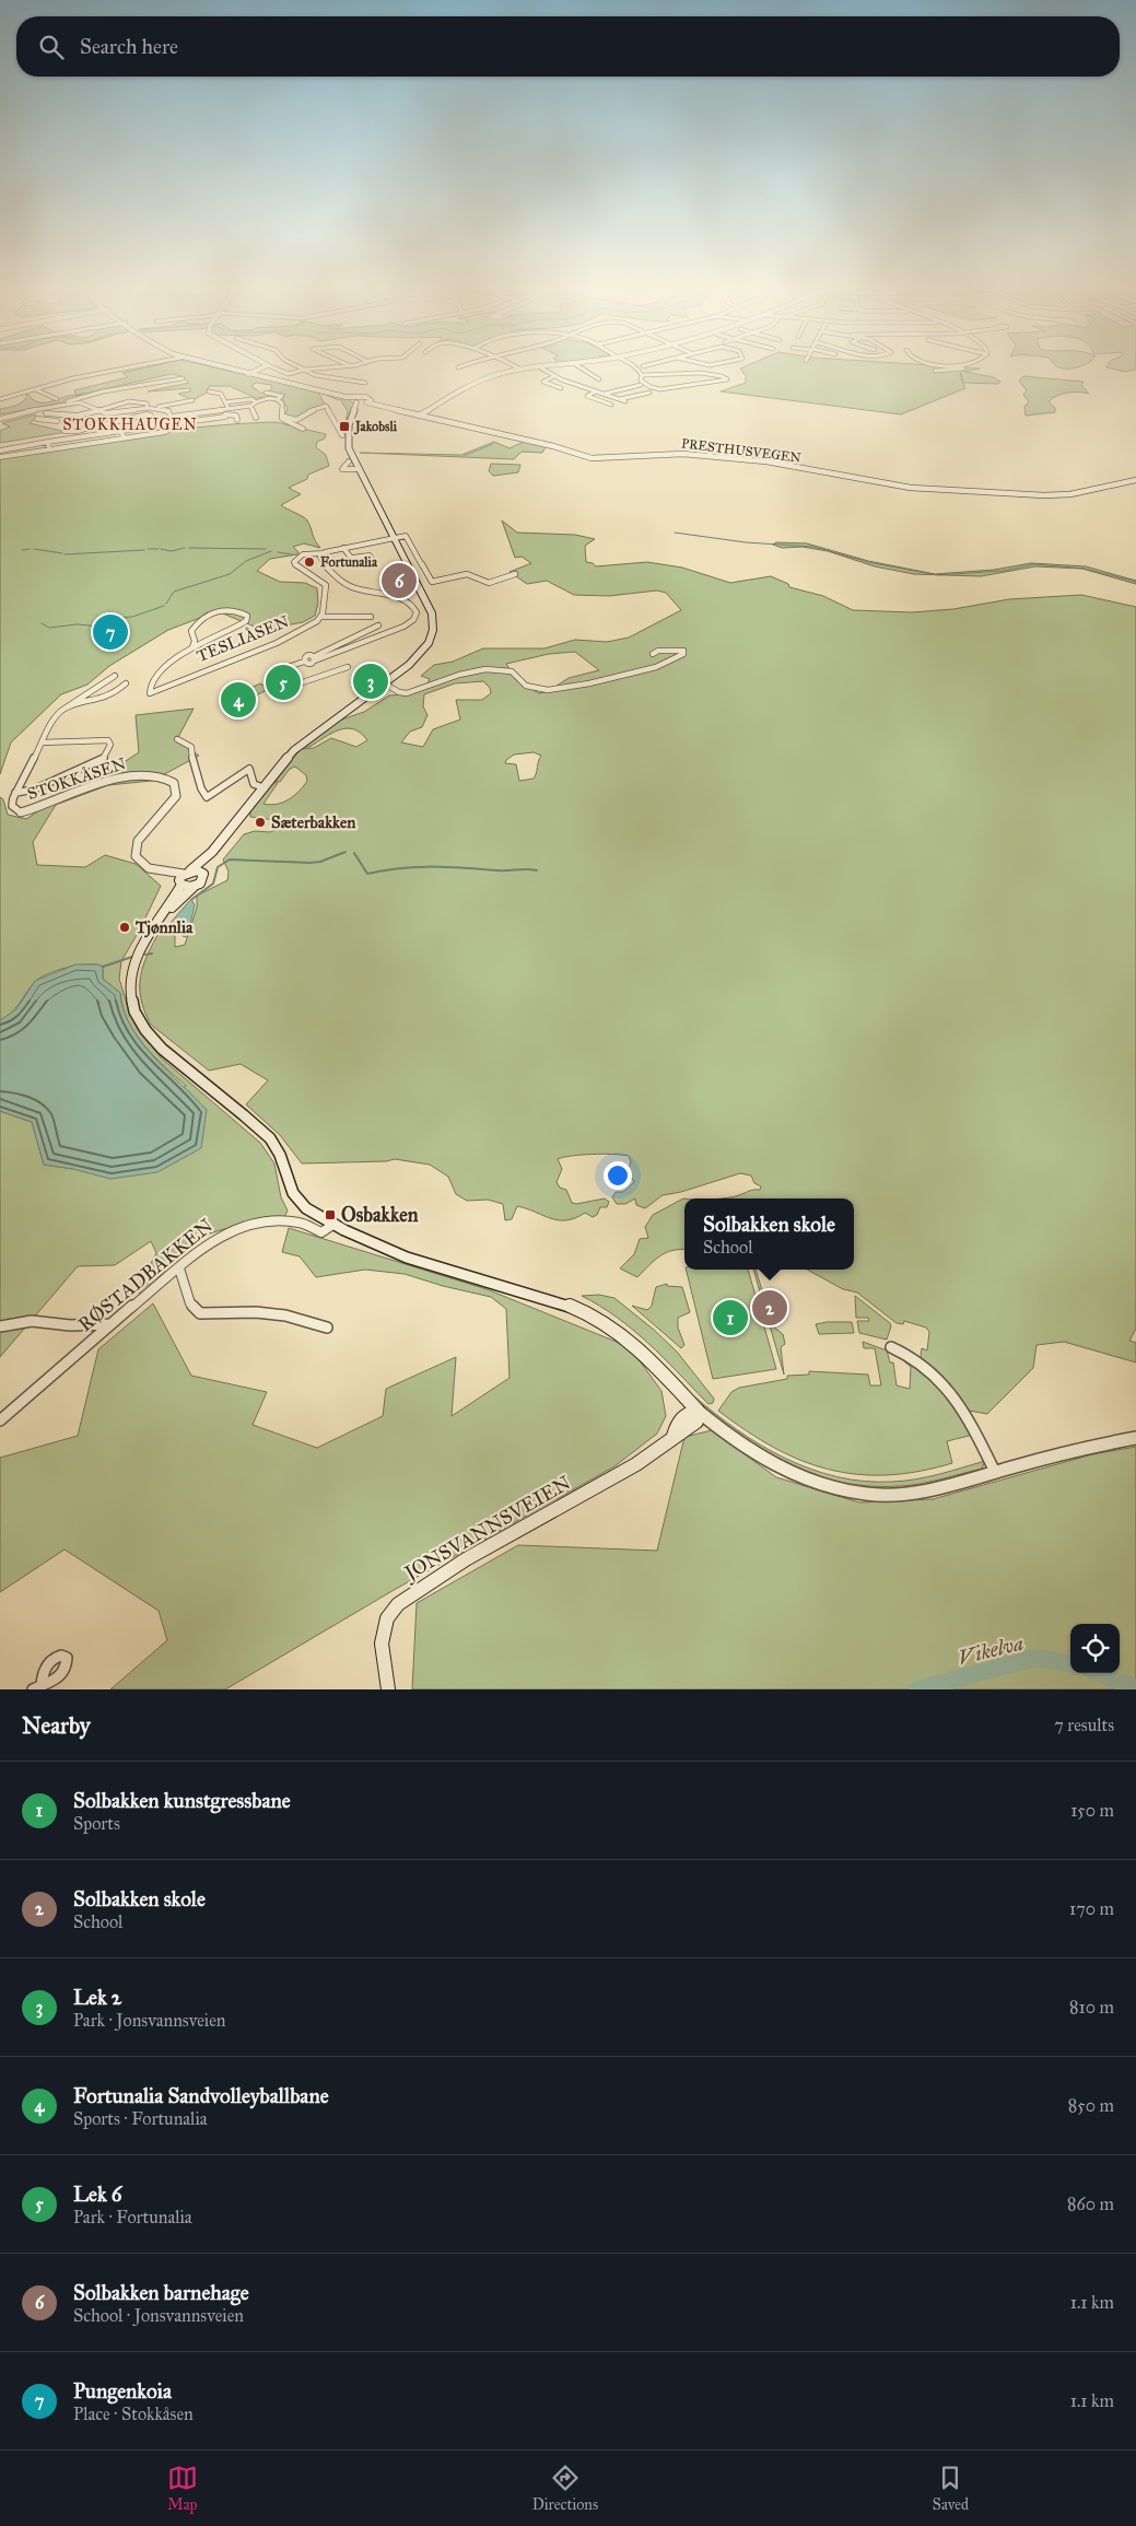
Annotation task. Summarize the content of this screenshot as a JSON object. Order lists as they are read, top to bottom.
{
  "streets": {
    "main road": ["JONSVANNSVEIEN"],
    "street": [
      "PRESTHUSVEGEN",
      "TESLIÅSEN",
      "STOKKÅSEN",
      "RØSTADBAKKEN"
    ]
  },
  "districts": ["STOKKHAUGEN"],
  "water": ["Vikelva"],
  "places": {
    "transit": ["Jakobsli", "Osbakken"],
    "other": ["Fortunalia", "Sæterbakken", "Tjønnlia"]
  },
  "page": {
    "search": "Search here",
    "pins": [
      "6",
      "7",
      "3",
      "5",
      "4",
      "2",
      "1"
    ],
    "popup": ["Solbakken skole", "School"],
    "heading": ["Nearby", "7 results"],
    "list": [
      {
        "mark": "1",
        "name": "Solbakken kunstgressbane",
        "note": "Sports",
        "value": "150 m"
      },
      {
        "mark": "2",
        "name": "Solbakken skole",
        "note": "School",
        "value": "170 m"
      },
      {
        "mark": "3",
        "name": "Lek 2",
        "note": "Park · Jonsvannsveien",
        "value": "810 m"
      },
      {
        "mark": "4",
        "name": "Fortunalia Sandvolleyballbane",
        "note": "Sports · Fortunalia",
        "value": "850 m"
      },
      {
        "mark": "5",
        "name": "Lek 6",
        "note": "Park · Fortunalia",
        "value": "860 m"
      },
      {
        "mark": "6",
        "name": "Solbakken barnehage",
        "note": "School · Jonsvannsveien",
        "value": "1.1 km"
      },
      {
        "mark": "7",
        "name": "Pungenkoia",
        "note": "Place · Stokkåsen",
        "value": "1.1 km"
      }
    ],
    "nav": ["Map", "Directions", "Saved"]
  }
}
